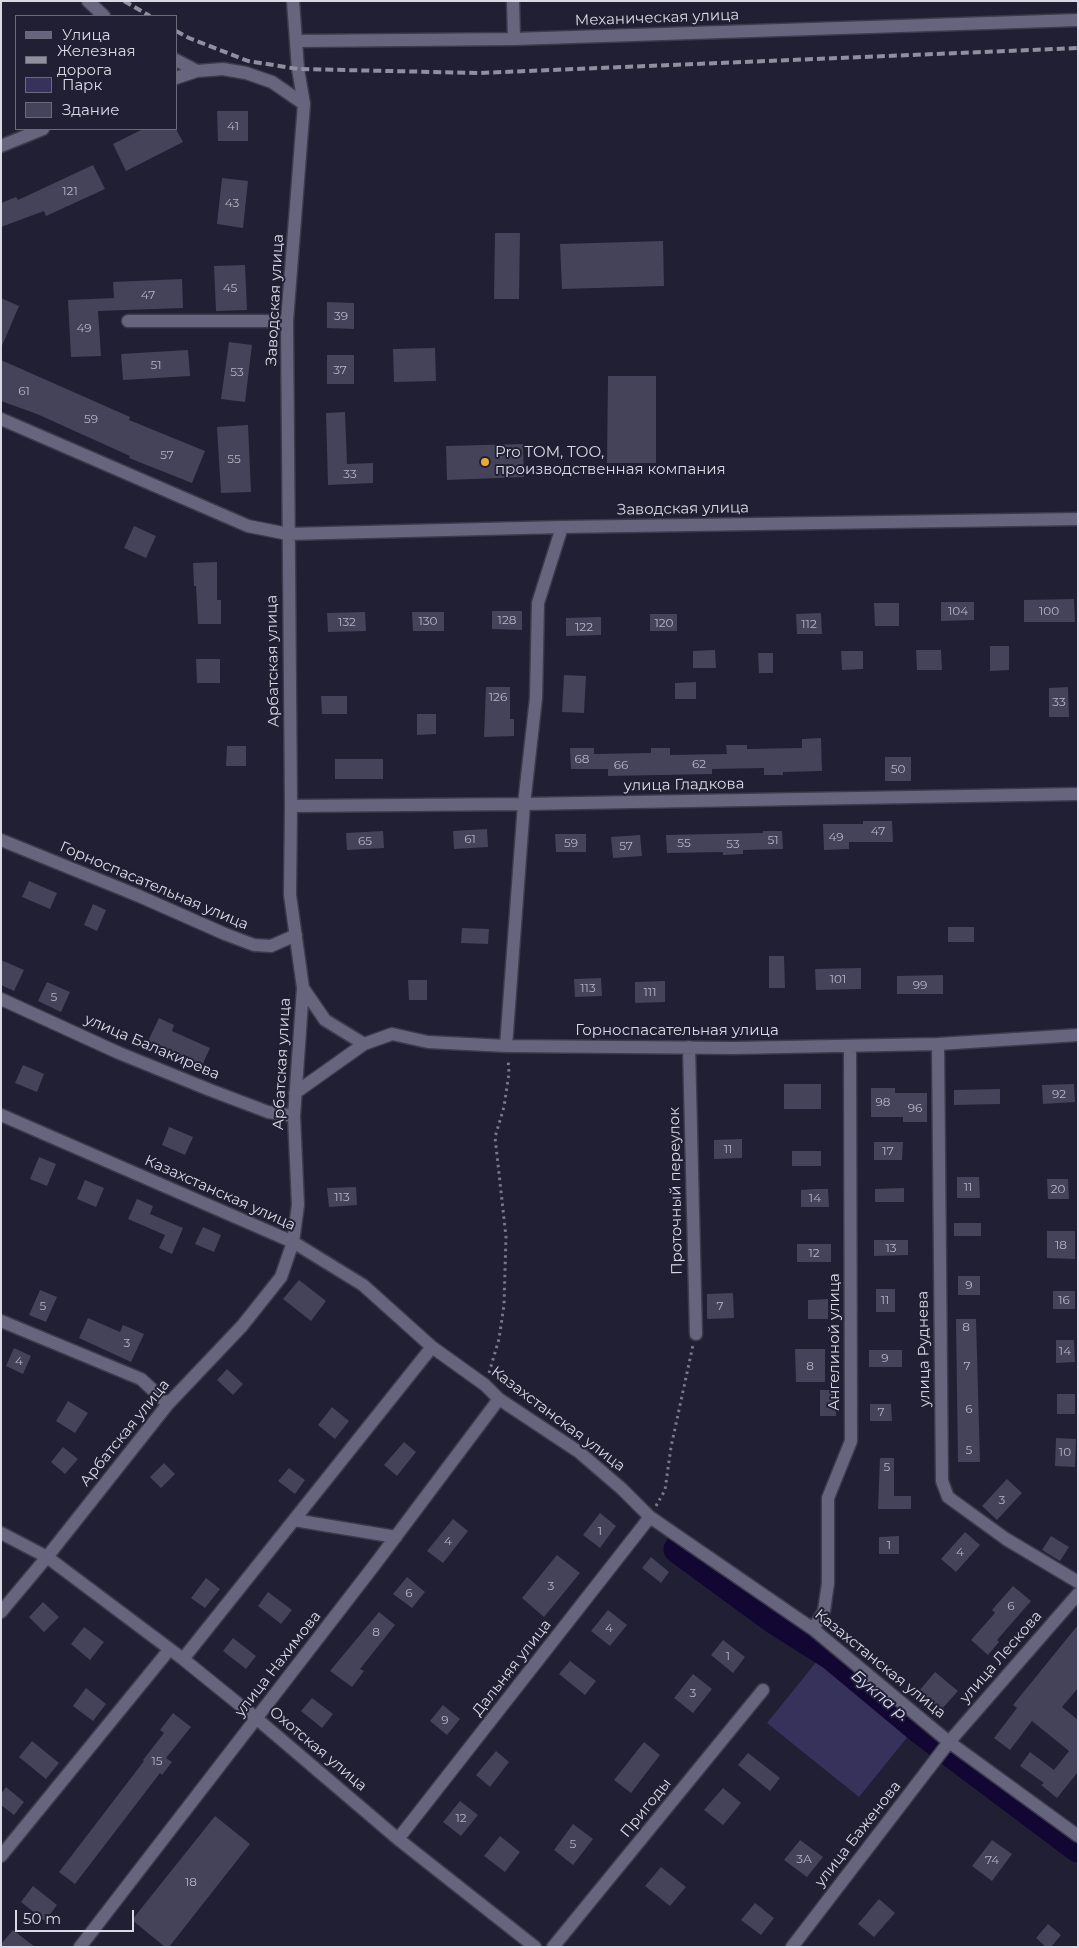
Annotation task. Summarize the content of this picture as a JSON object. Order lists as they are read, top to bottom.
{
  "streets": {
    "street": [
      "Механическая улица",
      "Заводская улица",
      "Арбатская улица",
      "улица Гладкова",
      "Горноспасательная улица",
      "улица Балакирева",
      "Проточный переулок",
      "Казахстанская улица",
      "Ангелиной улица",
      "улица Руднева",
      "улица Лескова",
      "улица Нахимова",
      "Дальняя улица",
      "Охотская улица",
      "Пригоды",
      "улица Баженова"
    ]
  },
  "crossings": [
    ["Механическая улица", "Заводская улица"],
    ["Заводская улица", "Арбатская улица"],
    ["Арбатская улица", "улица Гладкова"],
    ["Арбатская улица", "Горноспасательная улица"],
    ["Арбатская улица", "улица Балакирева"],
    ["Арбатская улица", "Казахстанская улица"],
    ["Арбатская улица", "Охотская улица"],
    ["Горноспасательная улица", "Проточный переулок"],
    ["Горноспасательная улица", "Ангелиной улица"],
    ["Горноспасательная улица", "улица Руднева"],
    ["Казахстанская улица", "Ангелиной улица"],
    ["Казахстанская улица", "улица Лескова"],
    ["Казахстанская улица", "улица Нахимова"],
    ["Казахстанская улица", "Дальняя улица"],
    ["Казахстанская улица", "улица Баженова"],
    ["улица Лескова", "улица Баженова"],
    ["улица Нахимова", "Охотская улица"],
    ["Дальняя улица", "Охотская улица"]
  ],
  "water": ["Букпа р."],
  "places": ["Pro TOM, ТОО, производственная компания"],
  "house_numbers": [
    "41",
    "121",
    "43",
    "45",
    "47",
    "39",
    "49",
    "51",
    "37",
    "53",
    "61",
    "59",
    "57",
    "55",
    "33",
    "104",
    "100",
    "128",
    "130",
    "132",
    "120",
    "112",
    "122",
    "126",
    "33",
    "68",
    "62",
    "66",
    "50",
    "47",
    "49",
    "61",
    "51",
    "65",
    "59",
    "55",
    "53",
    "57",
    "101",
    "99",
    "113",
    "111",
    "5",
    "92",
    "98",
    "96",
    "11",
    "17",
    "11",
    "20",
    "113",
    "14",
    "18",
    "13",
    "12",
    "9",
    "11",
    "16",
    "5",
    "7",
    "8",
    "3",
    "14",
    "9",
    "4",
    "8",
    "7",
    "6",
    "7",
    "5",
    "10",
    "5",
    "3",
    "1",
    "4",
    "1",
    "4",
    "3",
    "6",
    "6",
    "4",
    "8",
    "1",
    "3",
    "9",
    "15",
    "12",
    "5",
    "3А",
    "74",
    "18"
  ],
  "legend": [
    "Улица",
    "Железная дорога",
    "Парк",
    "Здание"
  ],
  "scale_bar": "50 m"
}
